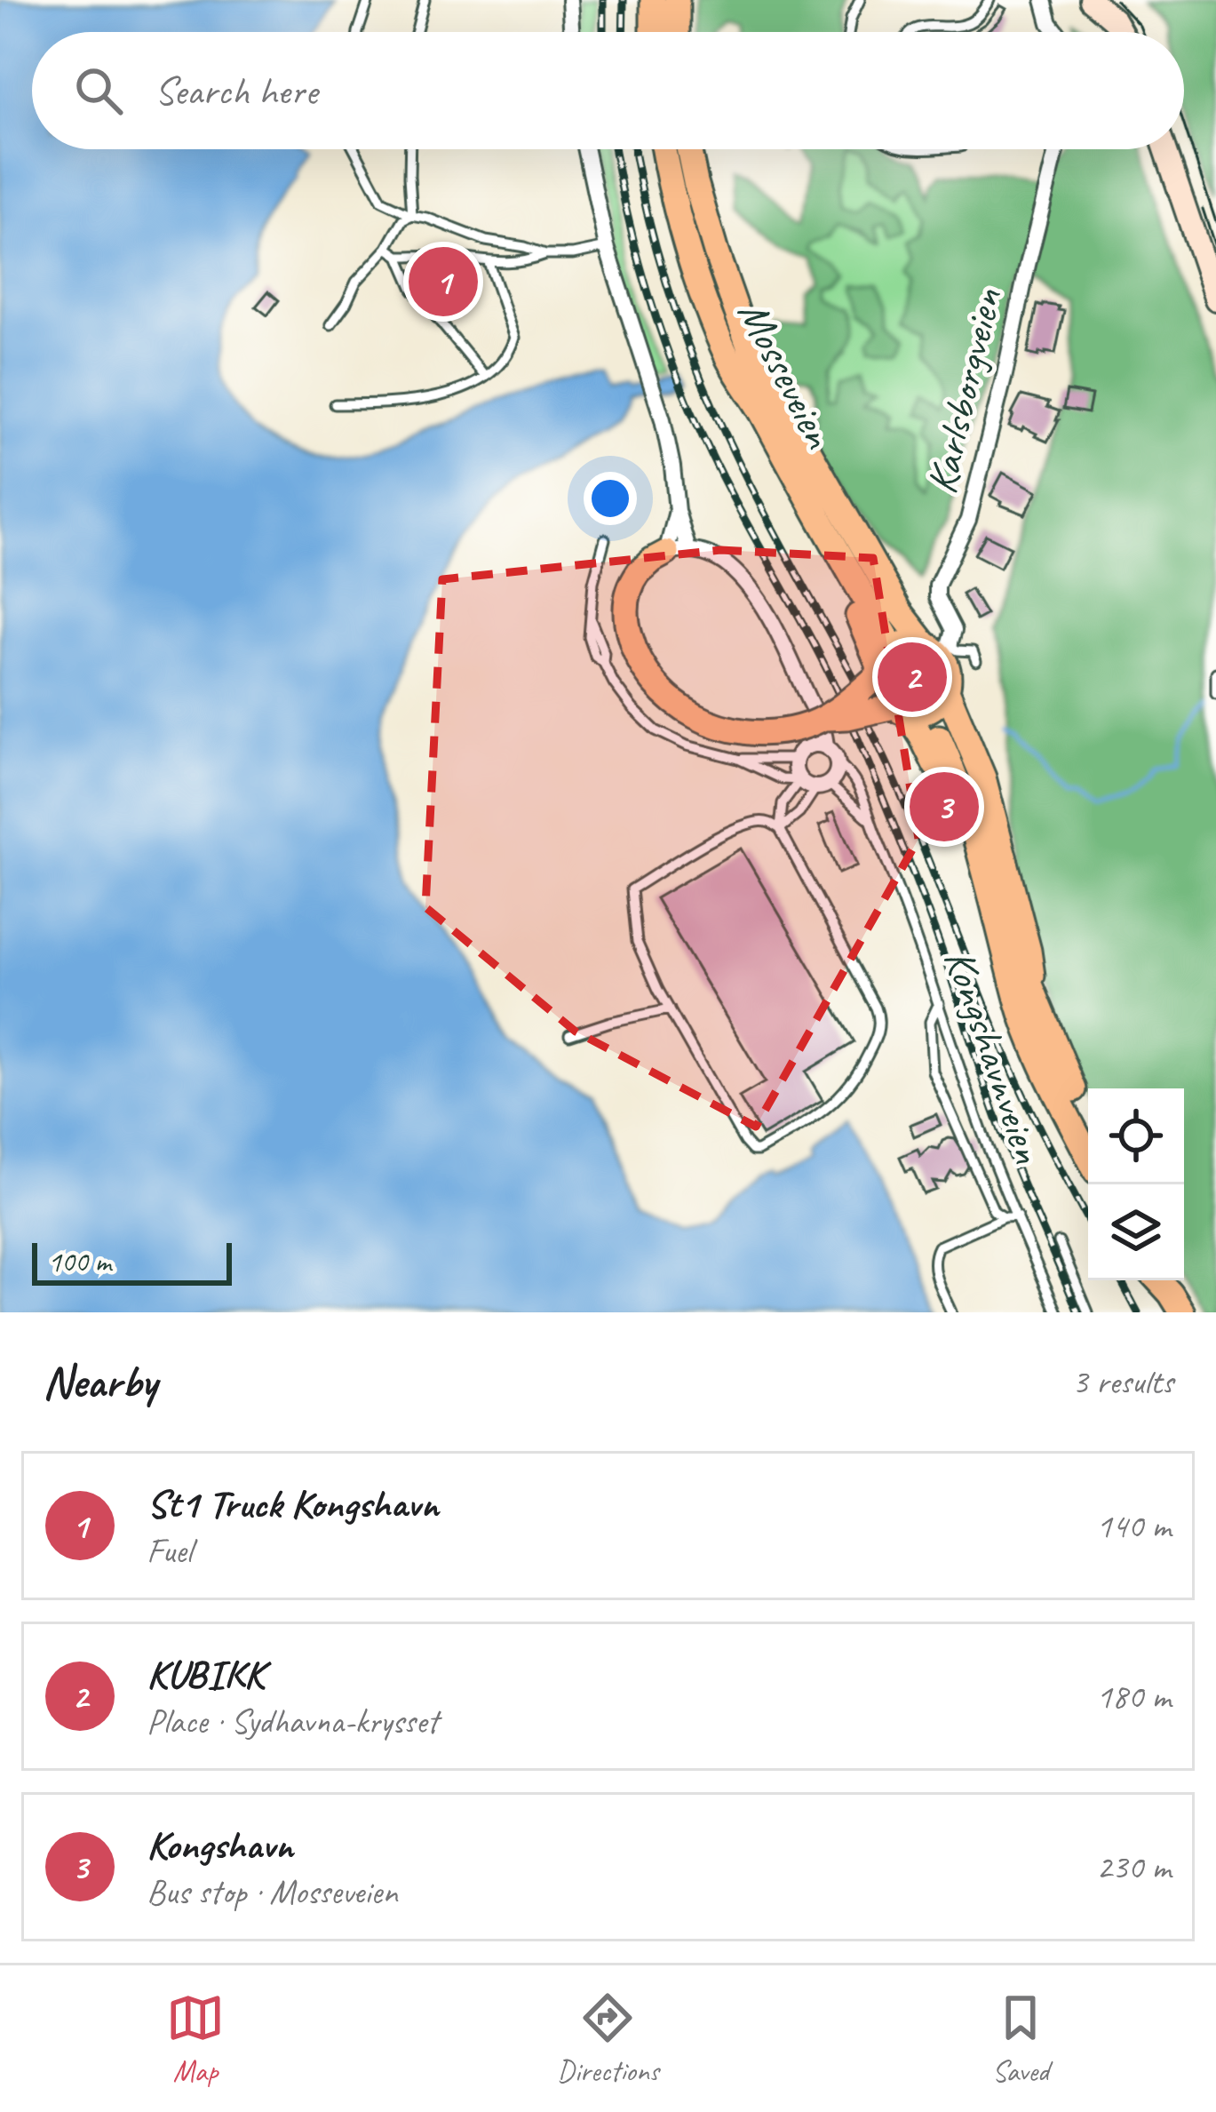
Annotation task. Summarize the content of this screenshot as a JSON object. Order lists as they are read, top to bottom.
{
  "streets": {
    "highway": ["Mosseveien"],
    "street": ["Karlsborgveien"],
    "lane": ["Kongshavnveien"]
  },
  "scale_bar": "100 m",
  "page": {
    "search": "Search here",
    "pins": ["1", "2", "3"],
    "scale": "100 m",
    "heading": ["Nearby", "3 results"],
    "list": [
      {
        "mark": "1",
        "name": "St1 Truck Kongshavn",
        "note": "Fuel",
        "value": "140 m"
      },
      {
        "mark": "2",
        "name": "KUBIKK",
        "note": "Place · Sydhavna-krysset",
        "value": "180 m"
      },
      {
        "mark": "3",
        "name": "Kongshavn",
        "note": "Bus stop · Mosseveien",
        "value": "230 m"
      }
    ],
    "nav": ["Map", "Directions", "Saved"]
  }
}
